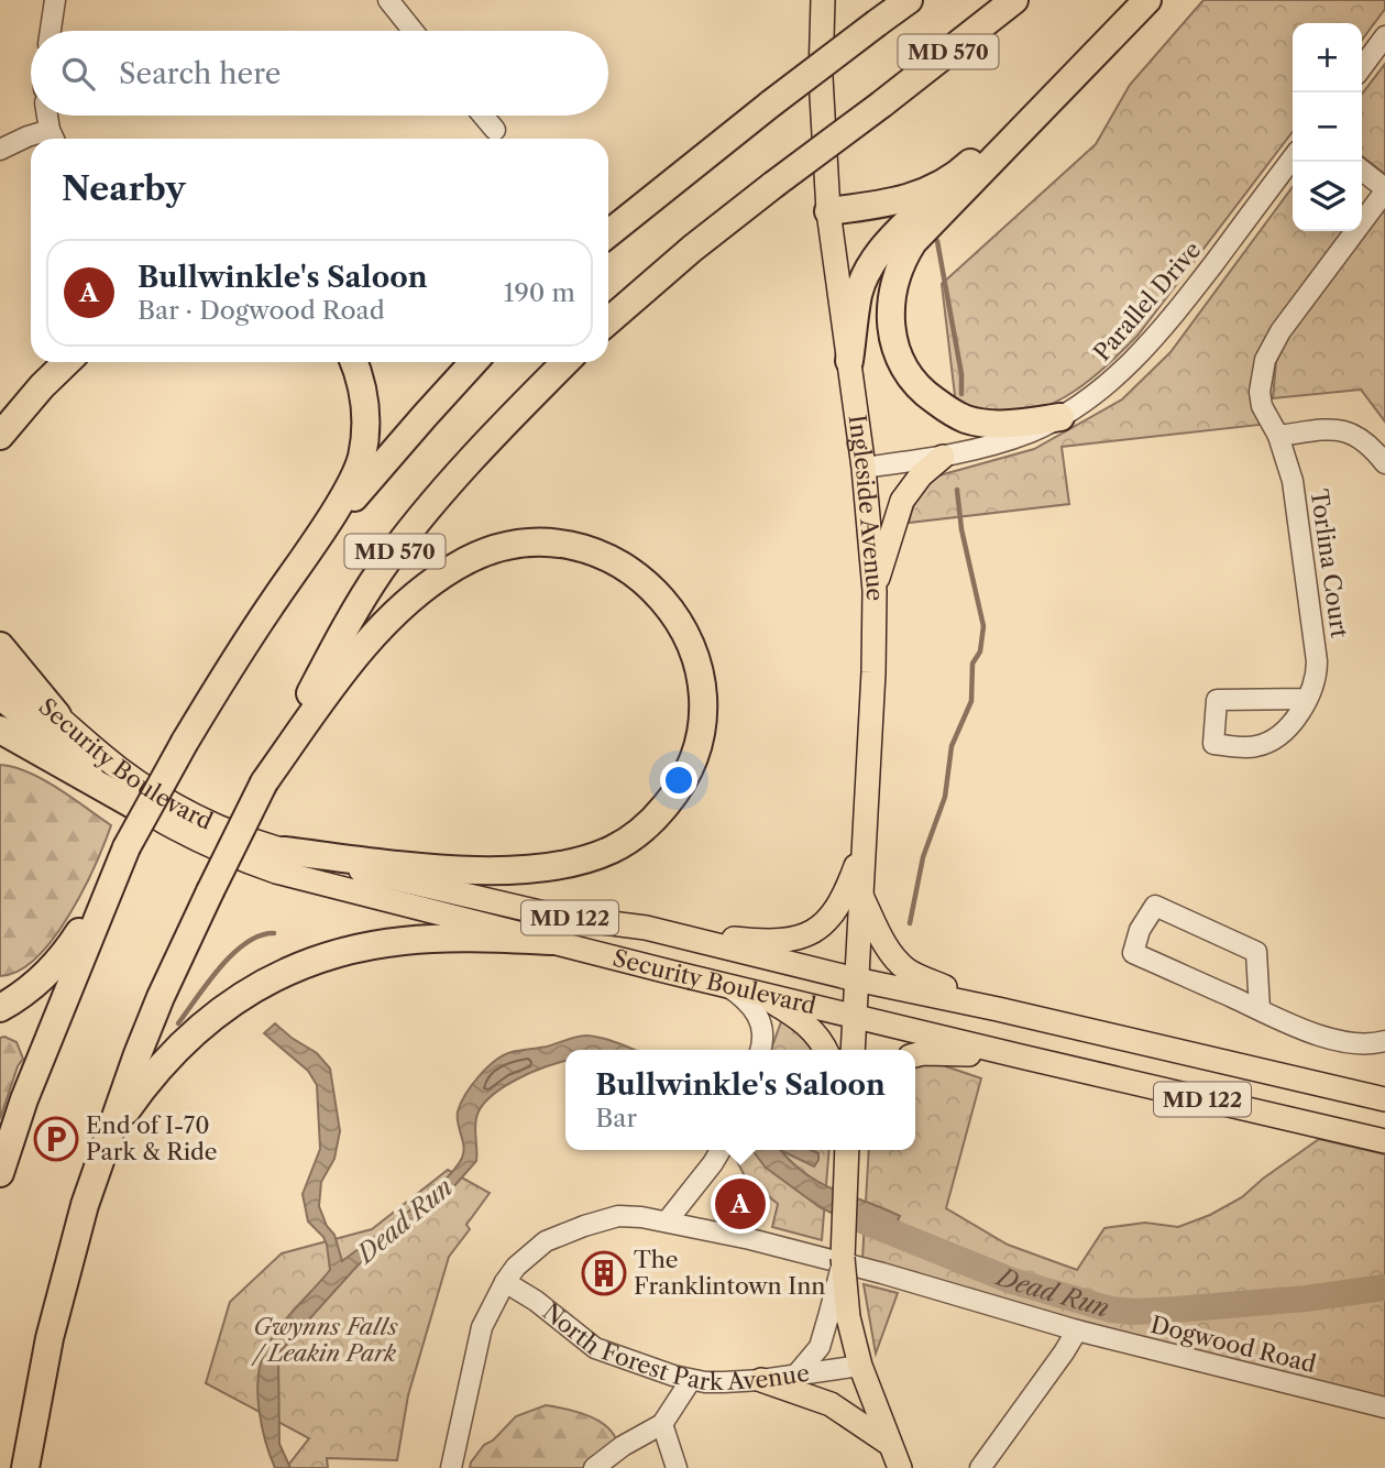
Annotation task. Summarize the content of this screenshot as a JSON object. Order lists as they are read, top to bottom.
{
  "streets": {
    "highway": ["MD 570"],
    "main road": [
      "Ingleside Avenue",
      "Security Boulevard",
      "MD 122",
      "North Forest Park Avenue"
    ],
    "street": ["Parallel Drive", "Torlina Court", "Dogwood Road"]
  },
  "crossings": [
    ["Parallel Drive", "Ingleside Avenue"],
    ["Ingleside Avenue", "Security Boulevard"],
    ["North Forest Park Avenue", "Dogwood Road"]
  ],
  "water": ["Dead Run"],
  "parks": ["Gwynns Falls / Leakin Park"],
  "places": {
    "parking": ["End of I-70 Park & Ride"],
    "building": ["The Franklintown Inn"]
  },
  "page": {
    "map_buttons": ["+", "−"],
    "search": "Search here",
    "heading": "Nearby",
    "list": [
      {
        "mark": "A",
        "name": "Bullwinkle's Saloon",
        "note": "Bar · Dogwood Road",
        "value": "190 m"
      }
    ],
    "popup": ["Bullwinkle's Saloon", "Bar"],
    "pins": "A"
  }
}
